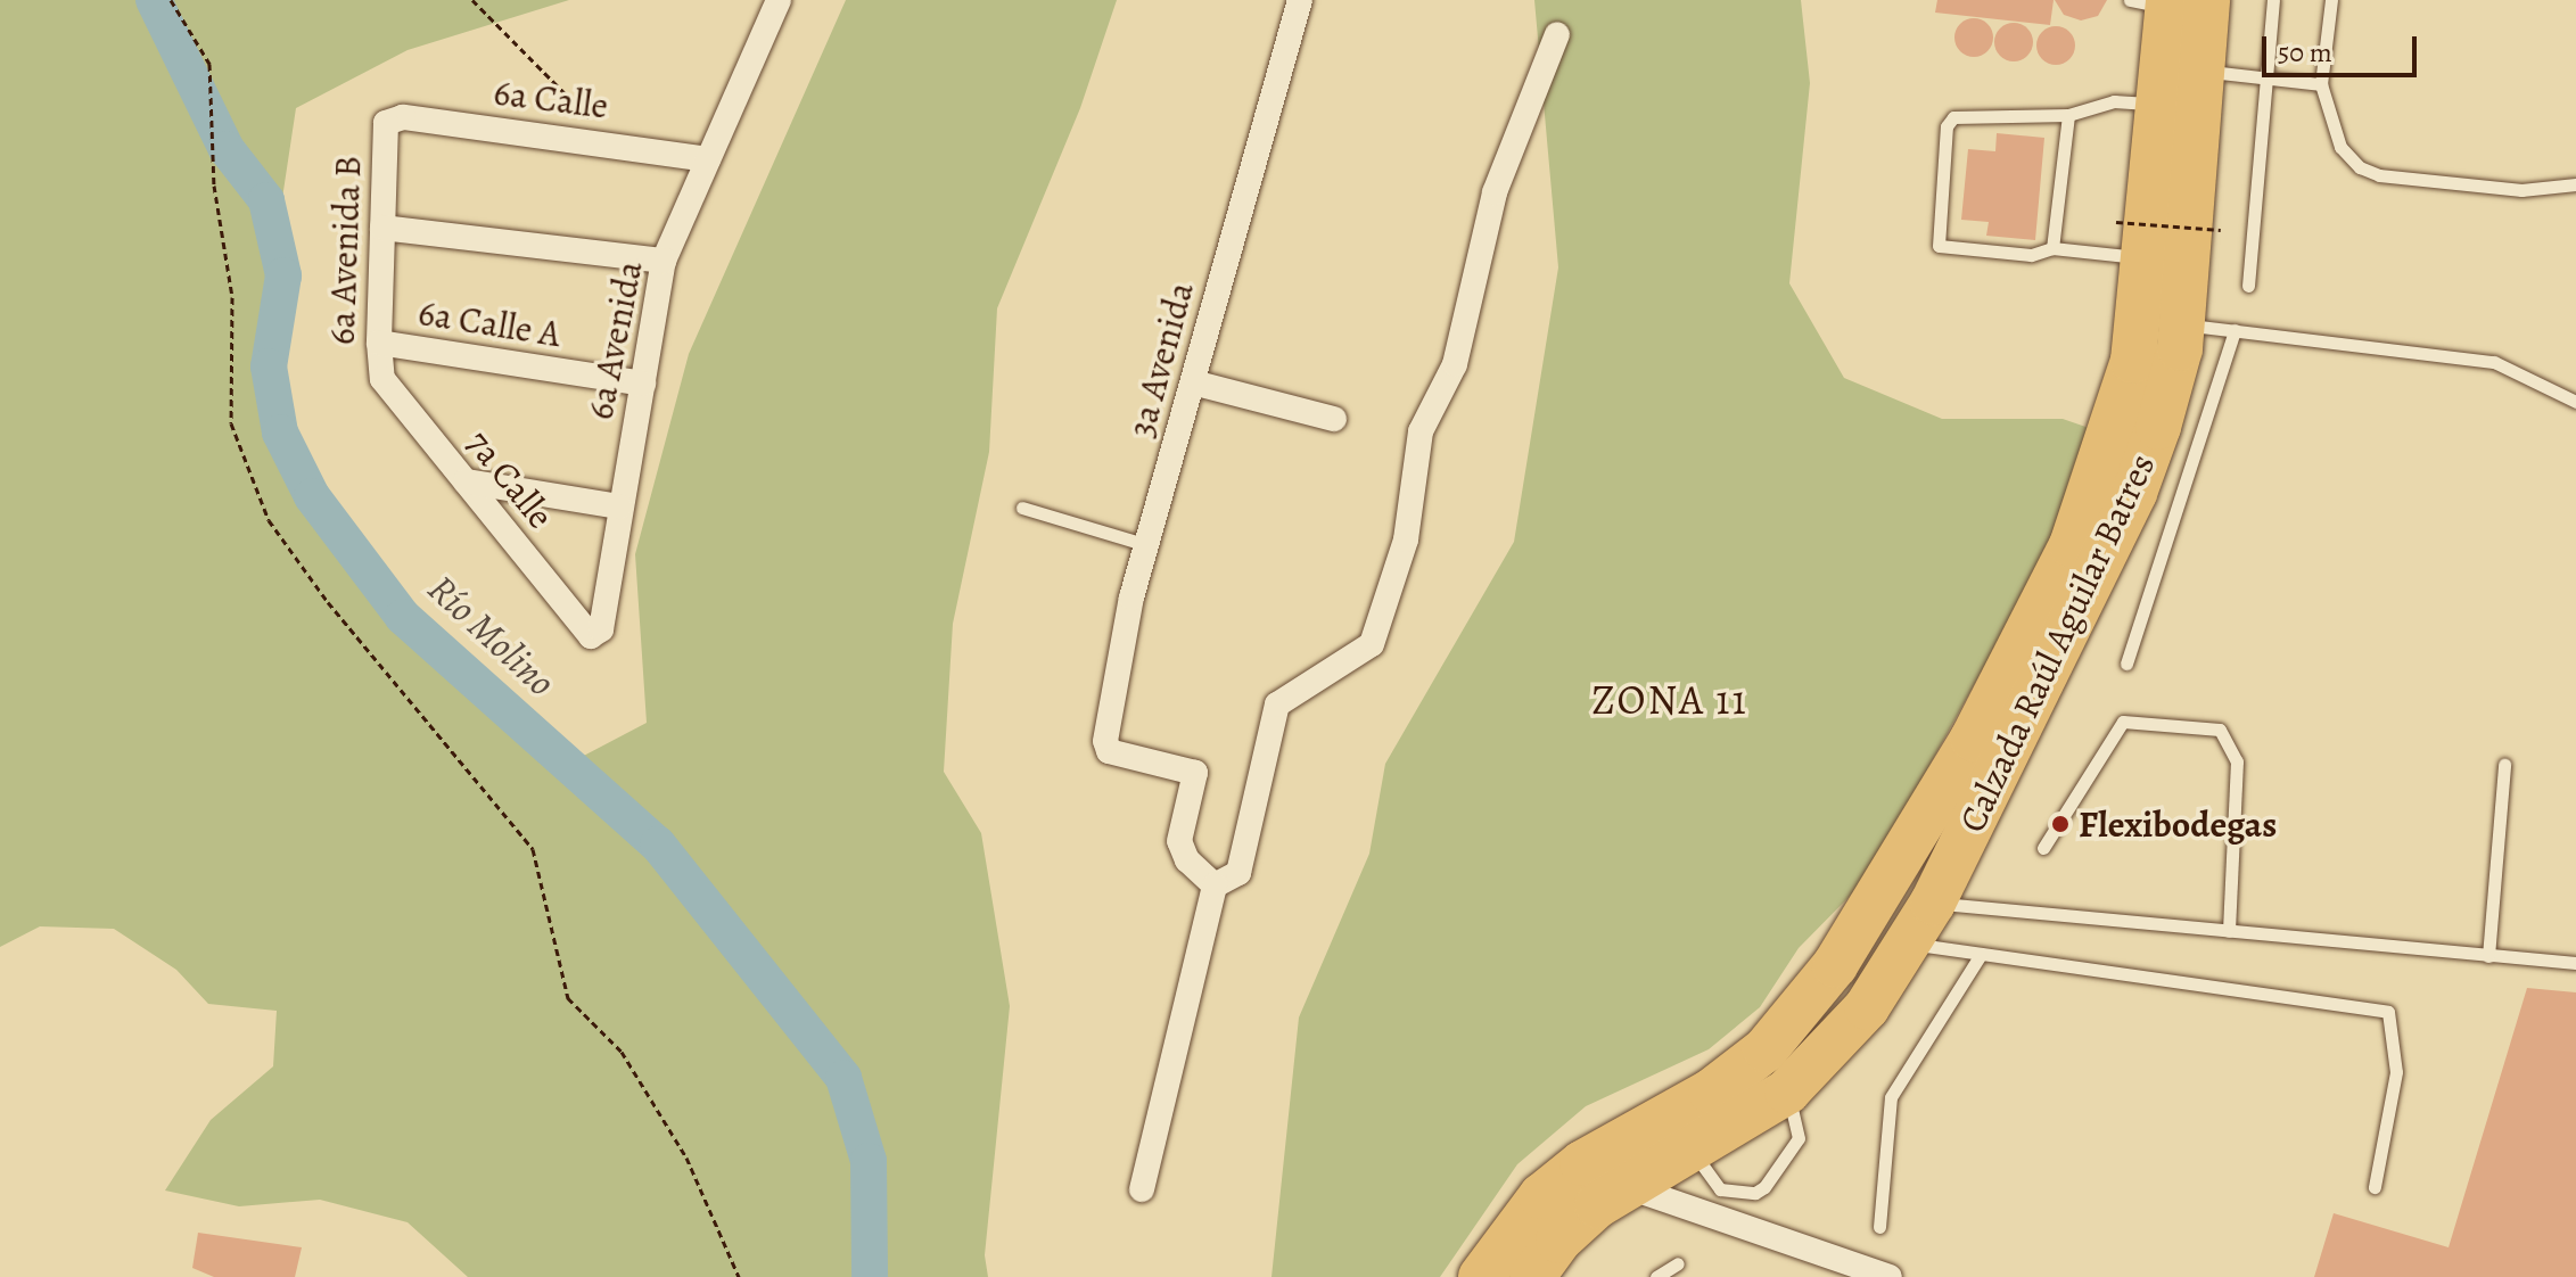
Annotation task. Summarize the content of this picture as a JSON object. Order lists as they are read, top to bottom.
{
  "streets": {
    "highway": ["Calzada Raúl Aguilar Batres"],
    "street": [
      "6a Calle",
      "6a Avenida B",
      "6a Calle A",
      "6a Avenida",
      "3a Avenida",
      "7a Calle"
    ]
  },
  "crossings": [
    ["6a Calle", "6a Avenida B"],
    ["6a Calle", "6a Avenida"],
    ["6a Avenida B", "6a Calle A"],
    ["6a Avenida B", "7a Calle"],
    ["6a Calle A", "6a Avenida"],
    ["6a Avenida", "7a Calle"]
  ],
  "districts": ["ZONA 11"],
  "water": ["Río Molino"],
  "places": ["Flexibodegas"],
  "scale_bar": "50 m"
}
